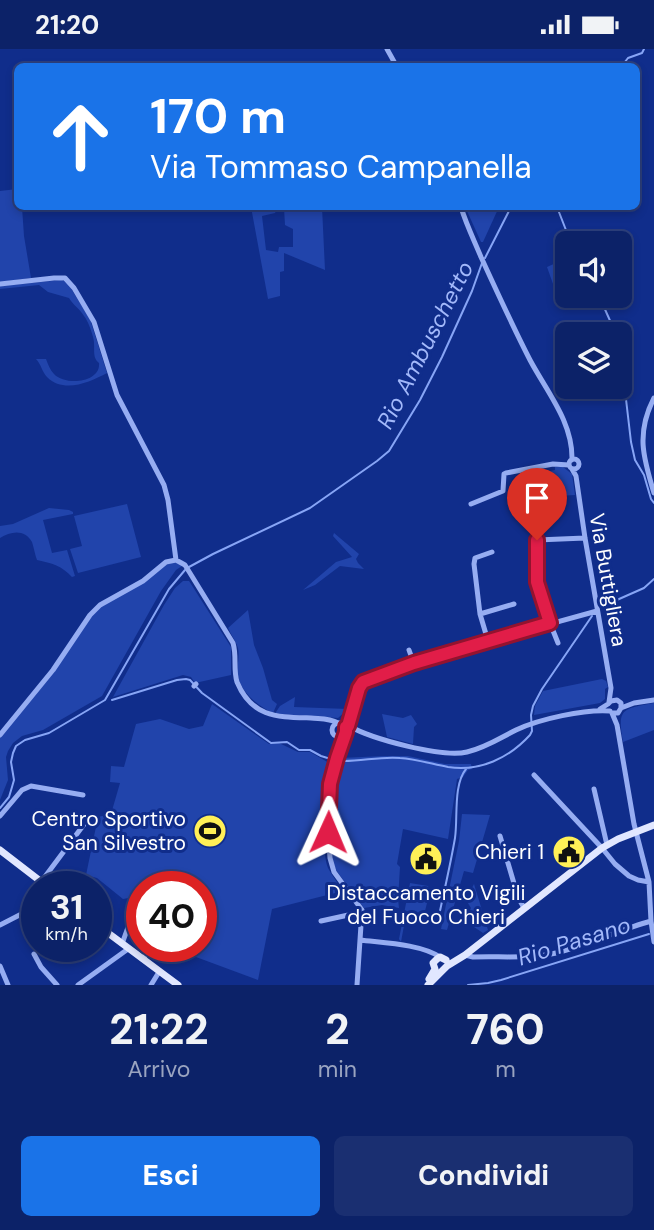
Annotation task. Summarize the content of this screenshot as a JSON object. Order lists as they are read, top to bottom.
{
  "streets": {
    "street": ["Via Buttigliera"]
  },
  "water": ["Rio Ambuschetto", "Rio Pasano"],
  "places": {
    "sports": ["Centro Sportivo San Silvestro"],
    "public building": ["Chieri 1", "Distaccamento Vigili del Fuoco Chieri"]
  },
  "page": {
    "status": "21:20",
    "turn": ["170 m", "Via Tommaso Campanella"],
    "speed": "31 km/h",
    "limit": "40",
    "eta": [
      "21:22",
      "Arrivo",
      "2",
      "min",
      "760",
      "m"
    ],
    "buttons": ["Esci", "Condividi"]
  }
}
